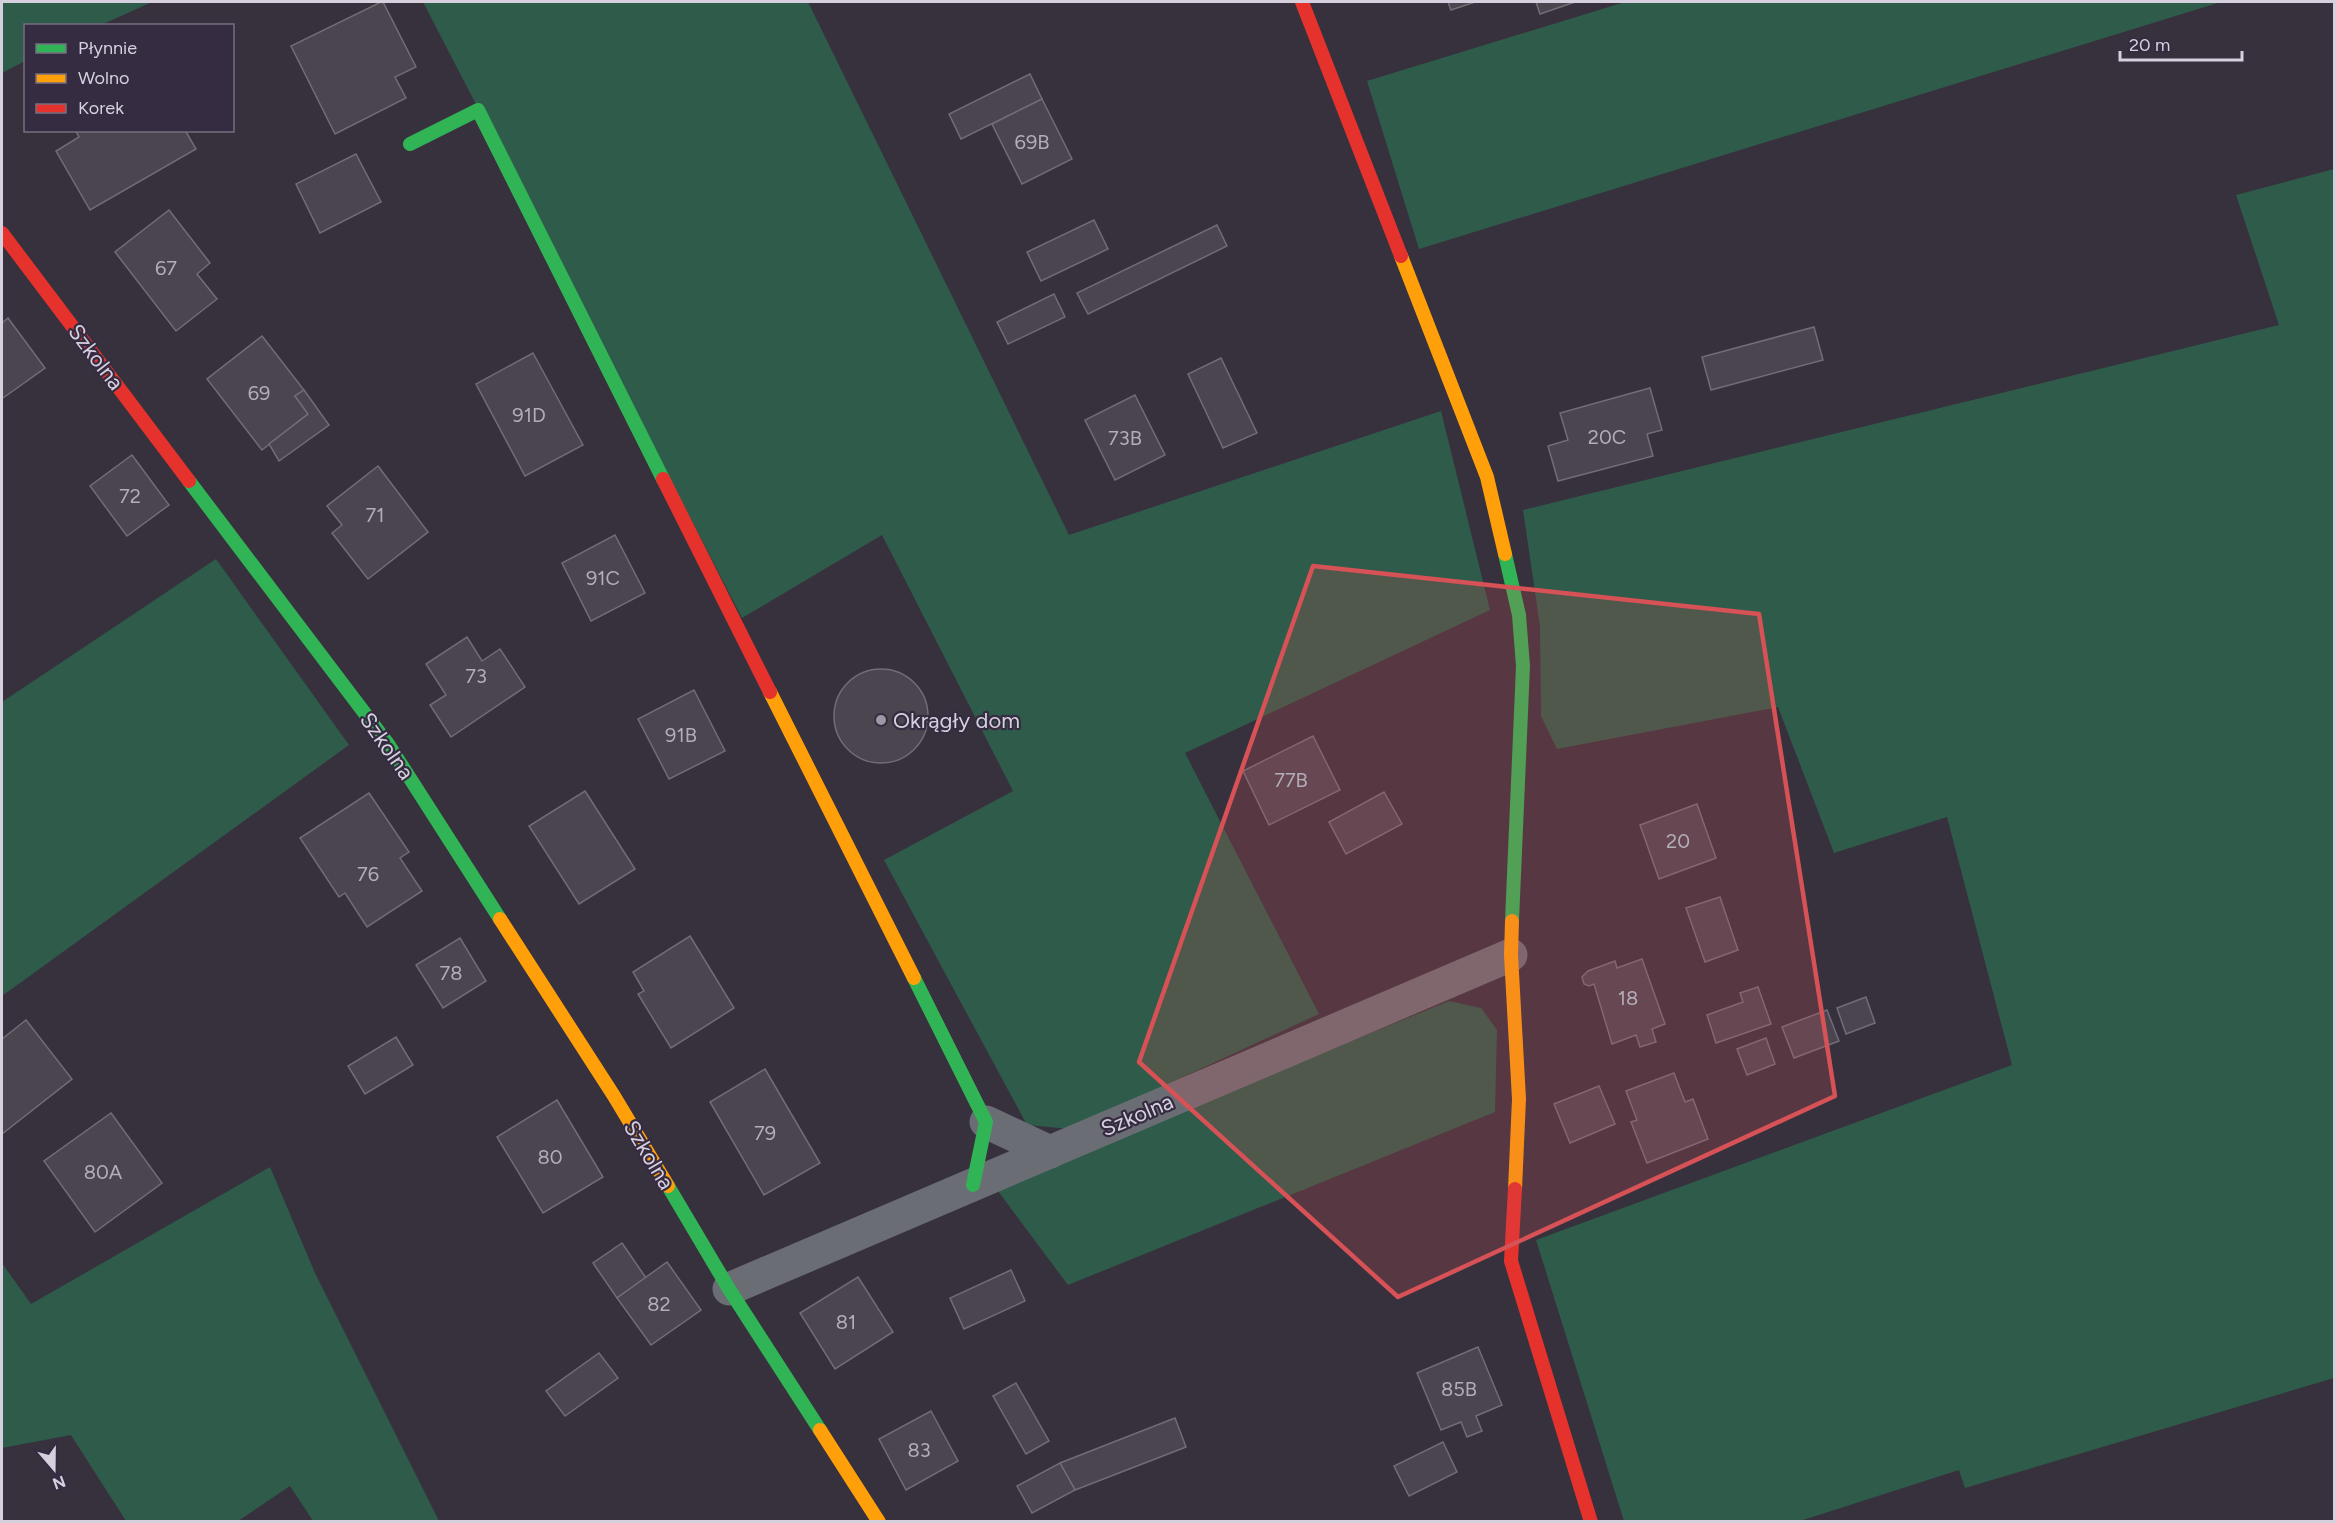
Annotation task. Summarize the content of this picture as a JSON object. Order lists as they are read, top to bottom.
{
  "streets": {
    "street": ["Szkolna"]
  },
  "places": ["Okrągły dom"],
  "house_numbers": [
    "69B",
    "67",
    "69",
    "91D",
    "20C",
    "73B",
    "72",
    "71",
    "91C",
    "73",
    "91B",
    "77B",
    "20",
    "76",
    "78",
    "18",
    "79",
    "80",
    "80A",
    "82",
    "81",
    "85B",
    "83"
  ],
  "legend": ["Płynnie", "Wolno", "Korek"],
  "scale_bar": "20 m",
  "north": "bottom"
}
